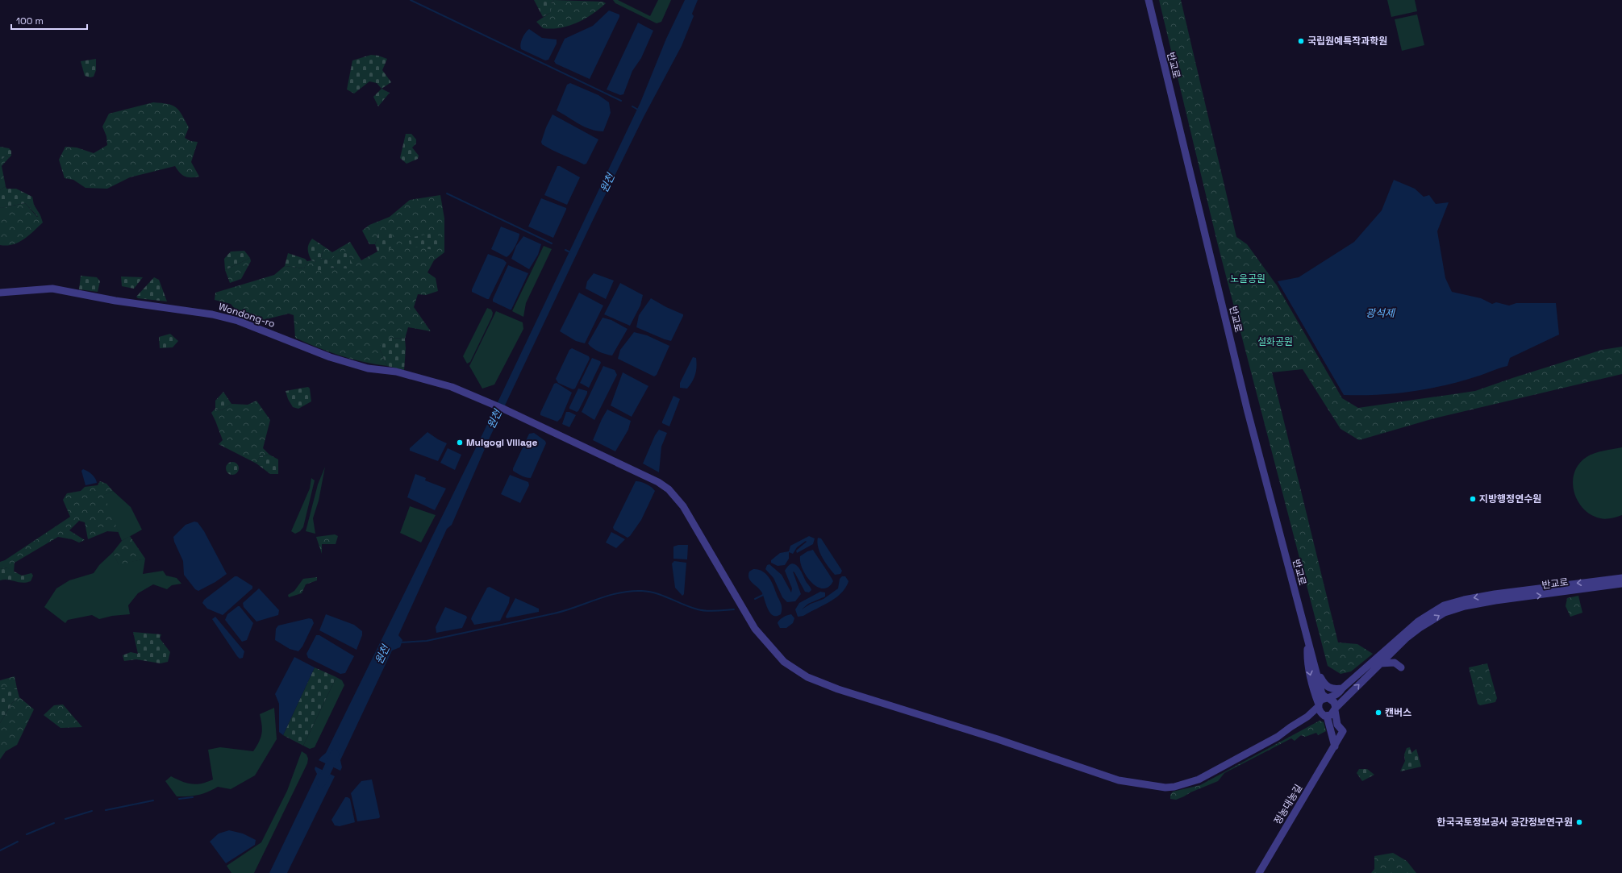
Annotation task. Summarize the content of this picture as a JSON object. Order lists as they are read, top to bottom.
{
  "streets": {
    "street": ["반교로", "Wondong-ro", "정농대농길"]
  },
  "water": ["원천", "광석제"],
  "parks": ["노을공원", "설화공원"],
  "places": [
    "국립원예특작과학원",
    "Mulgogi Village",
    "지방행정연수원",
    "캔버스",
    "한국국토정보공사 공간정보연구원"
  ],
  "scale_bar": "100 m"
}
